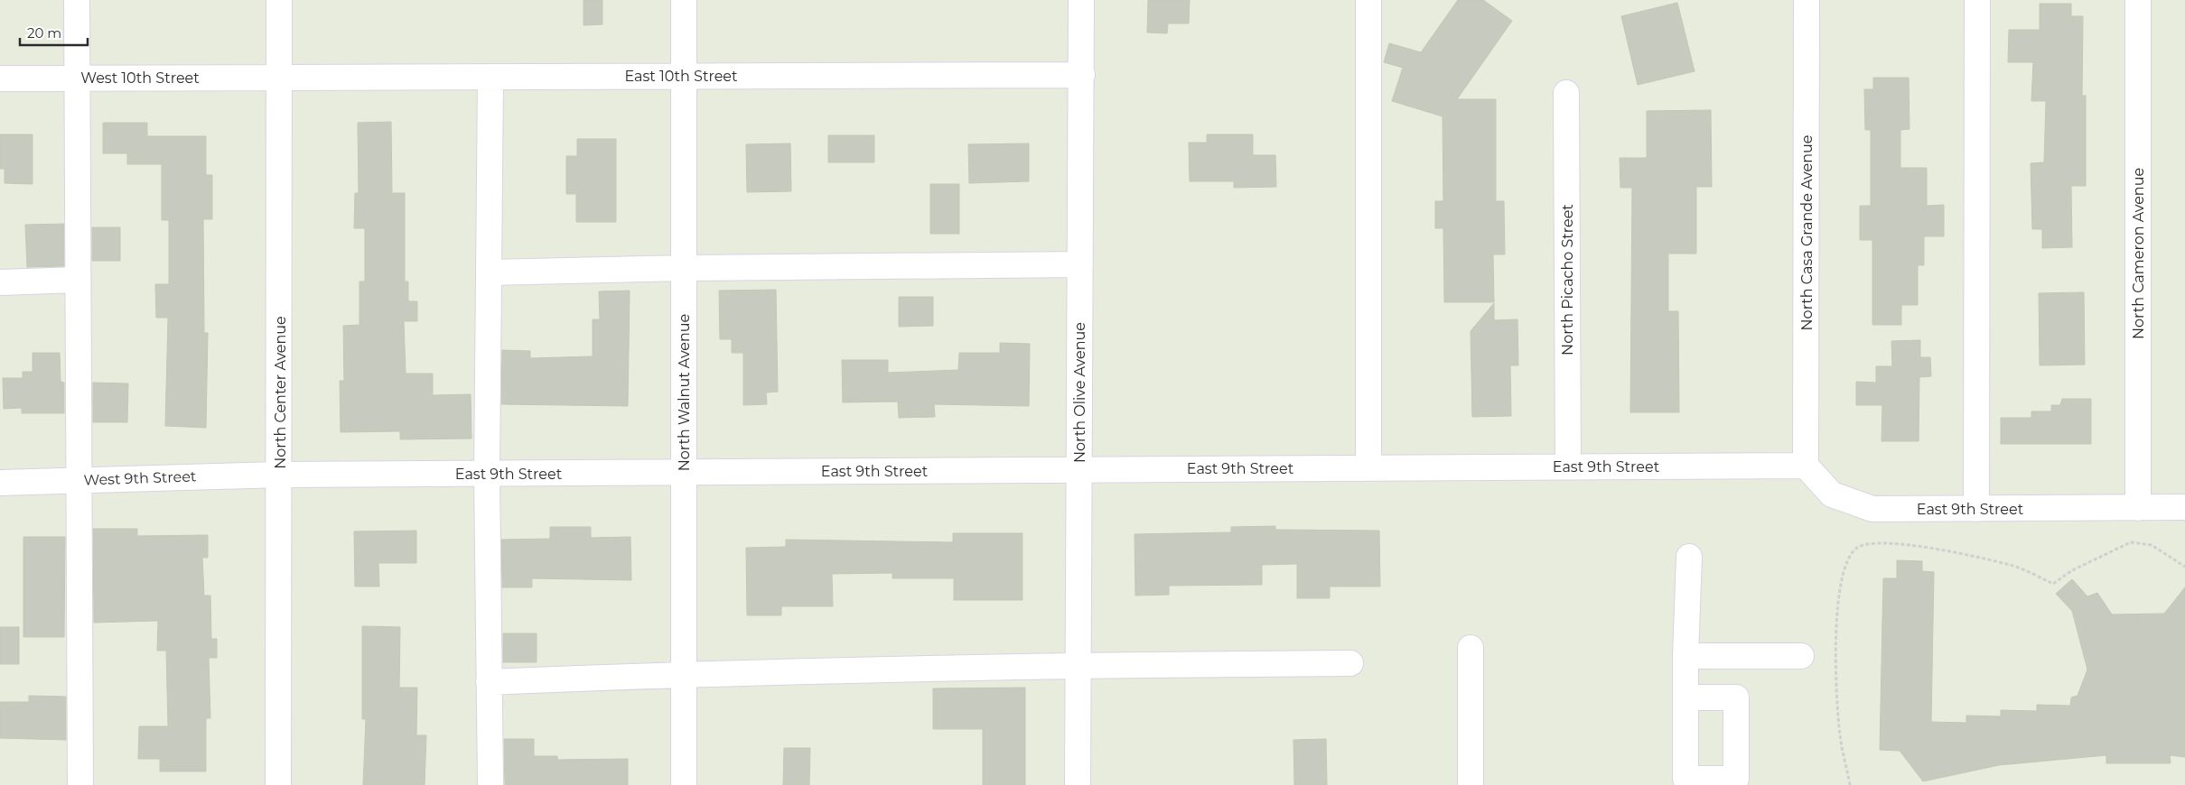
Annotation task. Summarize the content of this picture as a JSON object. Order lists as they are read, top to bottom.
{
  "streets": {
    "street": [
      "East 10th Street",
      "West 10th Street",
      "North Casa Grande Avenue",
      "North Cameron Avenue",
      "North Picacho Street",
      "North Center Avenue",
      "North Walnut Avenue",
      "North Olive Avenue",
      "East 9th Street",
      "West 9th Street"
    ]
  },
  "crossings": [
    ["East 10th Street", "West 10th Street"],
    ["East 10th Street", "North Center Avenue"],
    ["East 10th Street", "North Walnut Avenue"],
    ["East 10th Street", "North Olive Avenue"],
    ["West 10th Street", "North Center Avenue"],
    ["North Casa Grande Avenue", "East 9th Street"],
    ["North Cameron Avenue", "East 9th Street"],
    ["North Picacho Street", "East 9th Street"],
    ["North Center Avenue", "East 9th Street"],
    ["North Center Avenue", "West 9th Street"],
    ["North Walnut Avenue", "East 9th Street"],
    ["North Olive Avenue", "East 9th Street"],
    ["East 9th Street", "West 9th Street"]
  ],
  "scale_bar": "20 m"
}
